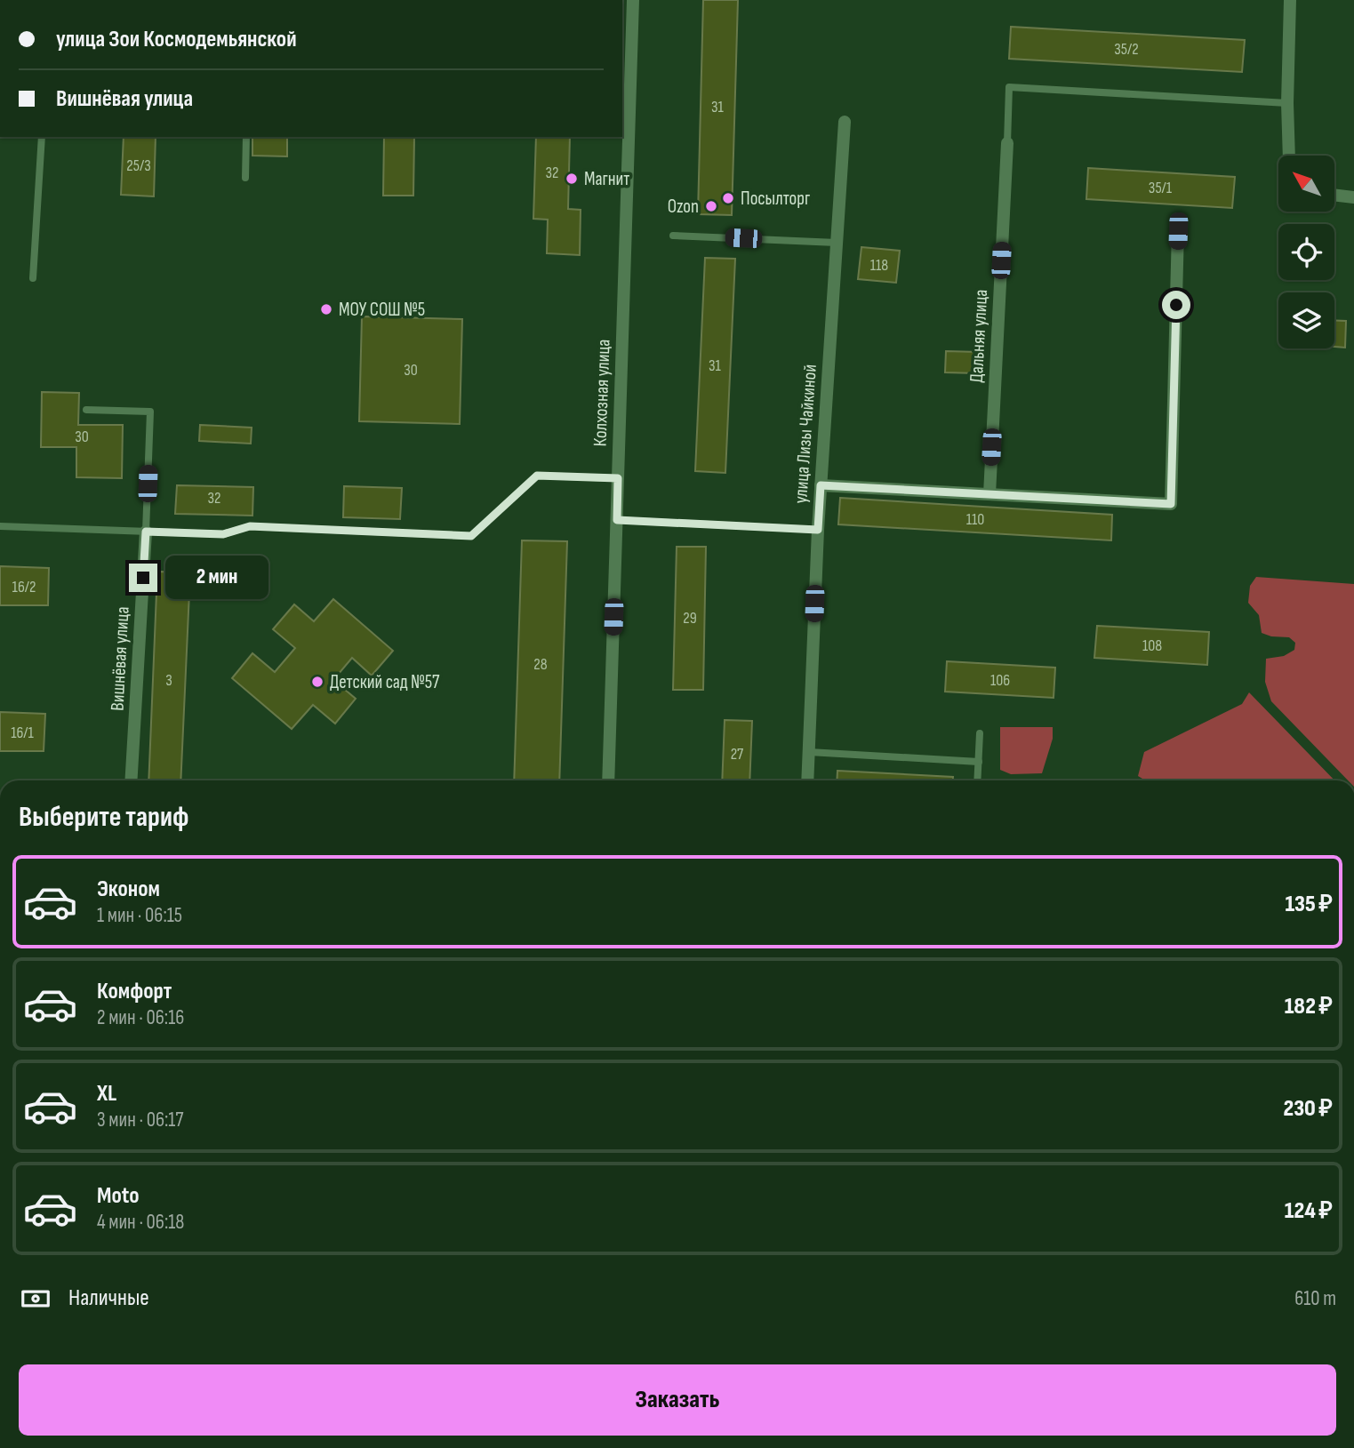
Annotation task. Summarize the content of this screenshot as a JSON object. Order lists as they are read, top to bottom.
{
  "streets": {
    "street": [
      "Дальняя улица",
      "Колхозная улица",
      "улица Лизы Чайкиной",
      "Вишнёвая улица"
    ]
  },
  "places": [
    "Магнит",
    "Посылторг",
    "Ozon",
    "МОУ СОШ №5",
    "Детский сад №57"
  ],
  "house_numbers": [
    "35/2",
    "31",
    "25/3",
    "32",
    "35/1",
    "118",
    "31",
    "30",
    "30",
    "32",
    "110",
    "16/2",
    "29",
    "108",
    "28",
    "3",
    "106",
    "16/1",
    "27"
  ],
  "north": "top left",
  "page": {
    "banner": ["улица Зои Космодемьянской", "Вишнёвая улица"],
    "bubble": "2 мин",
    "heading": "Выберите тариф",
    "list": [
      {
        "name": "Эконом",
        "note": "1 мин · 06:15",
        "value": "135 ₽"
      },
      {
        "name": "Комфорт",
        "note": "2 мин · 06:16",
        "value": "182 ₽"
      },
      {
        "name": "XL",
        "note": "3 мин · 06:17",
        "value": "230 ₽"
      },
      {
        "name": "Moto",
        "note": "4 мин · 06:18",
        "value": "124 ₽"
      }
    ],
    "pay": ["Наличные", "610 m"],
    "buttons": "Заказать"
  }
}
